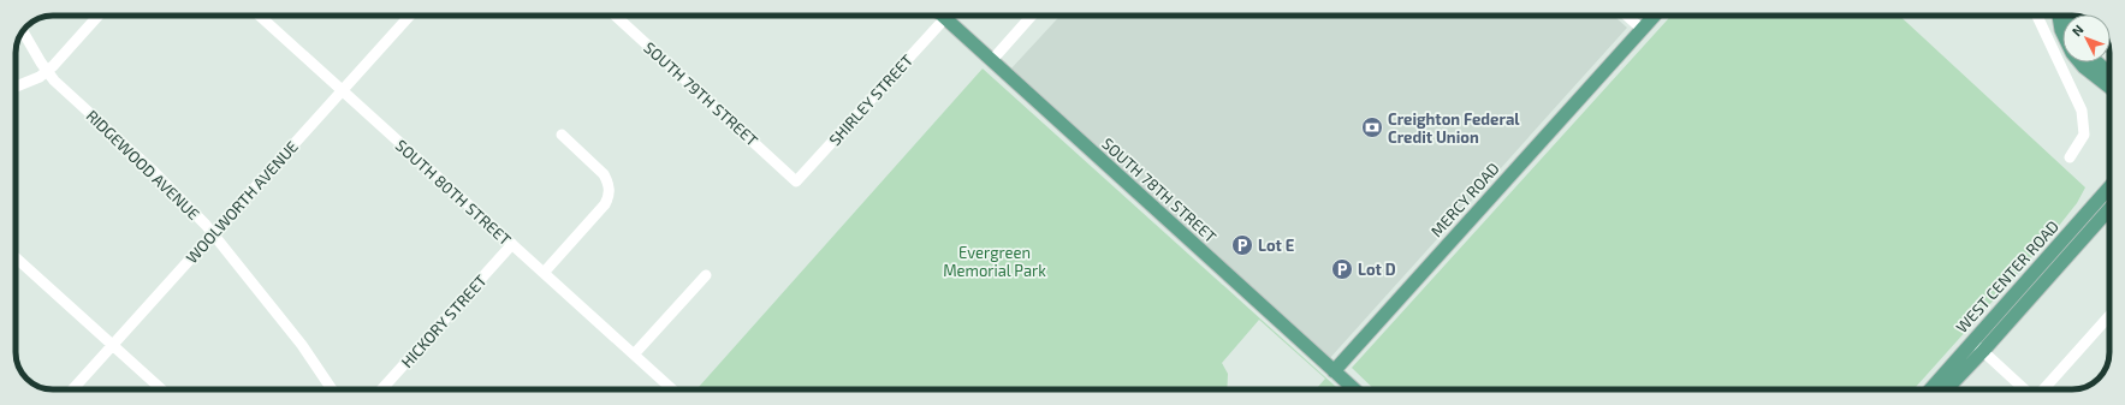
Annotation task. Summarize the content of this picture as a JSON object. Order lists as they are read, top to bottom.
{
  "streets": {
    "main road": ["SOUTH 78TH STREET", "MERCY ROAD", "WEST CENTER ROAD"],
    "street": [
      "SOUTH 79TH STREET",
      "SHIRLEY STREET",
      "RIDGEWOOD AVENUE",
      "SOUTH 80TH STREET",
      "WOOLWORTH AVENUE",
      "HICKORY STREET"
    ]
  },
  "crossings": [
    ["SOUTH 79TH STREET", "SHIRLEY STREET"],
    ["SHIRLEY STREET", "SOUTH 78TH STREET"],
    ["RIDGEWOOD AVENUE", "WOOLWORTH AVENUE"],
    ["SOUTH 78TH STREET", "MERCY ROAD"],
    ["SOUTH 80TH STREET", "WOOLWORTH AVENUE"],
    ["SOUTH 80TH STREET", "HICKORY STREET"]
  ],
  "parks": ["Evergreen Memorial Park"],
  "places": {
    "bank": ["Creighton Federal Credit Union"],
    "parking": ["Lot E", "Lot D"]
  },
  "north": "top left"
}
